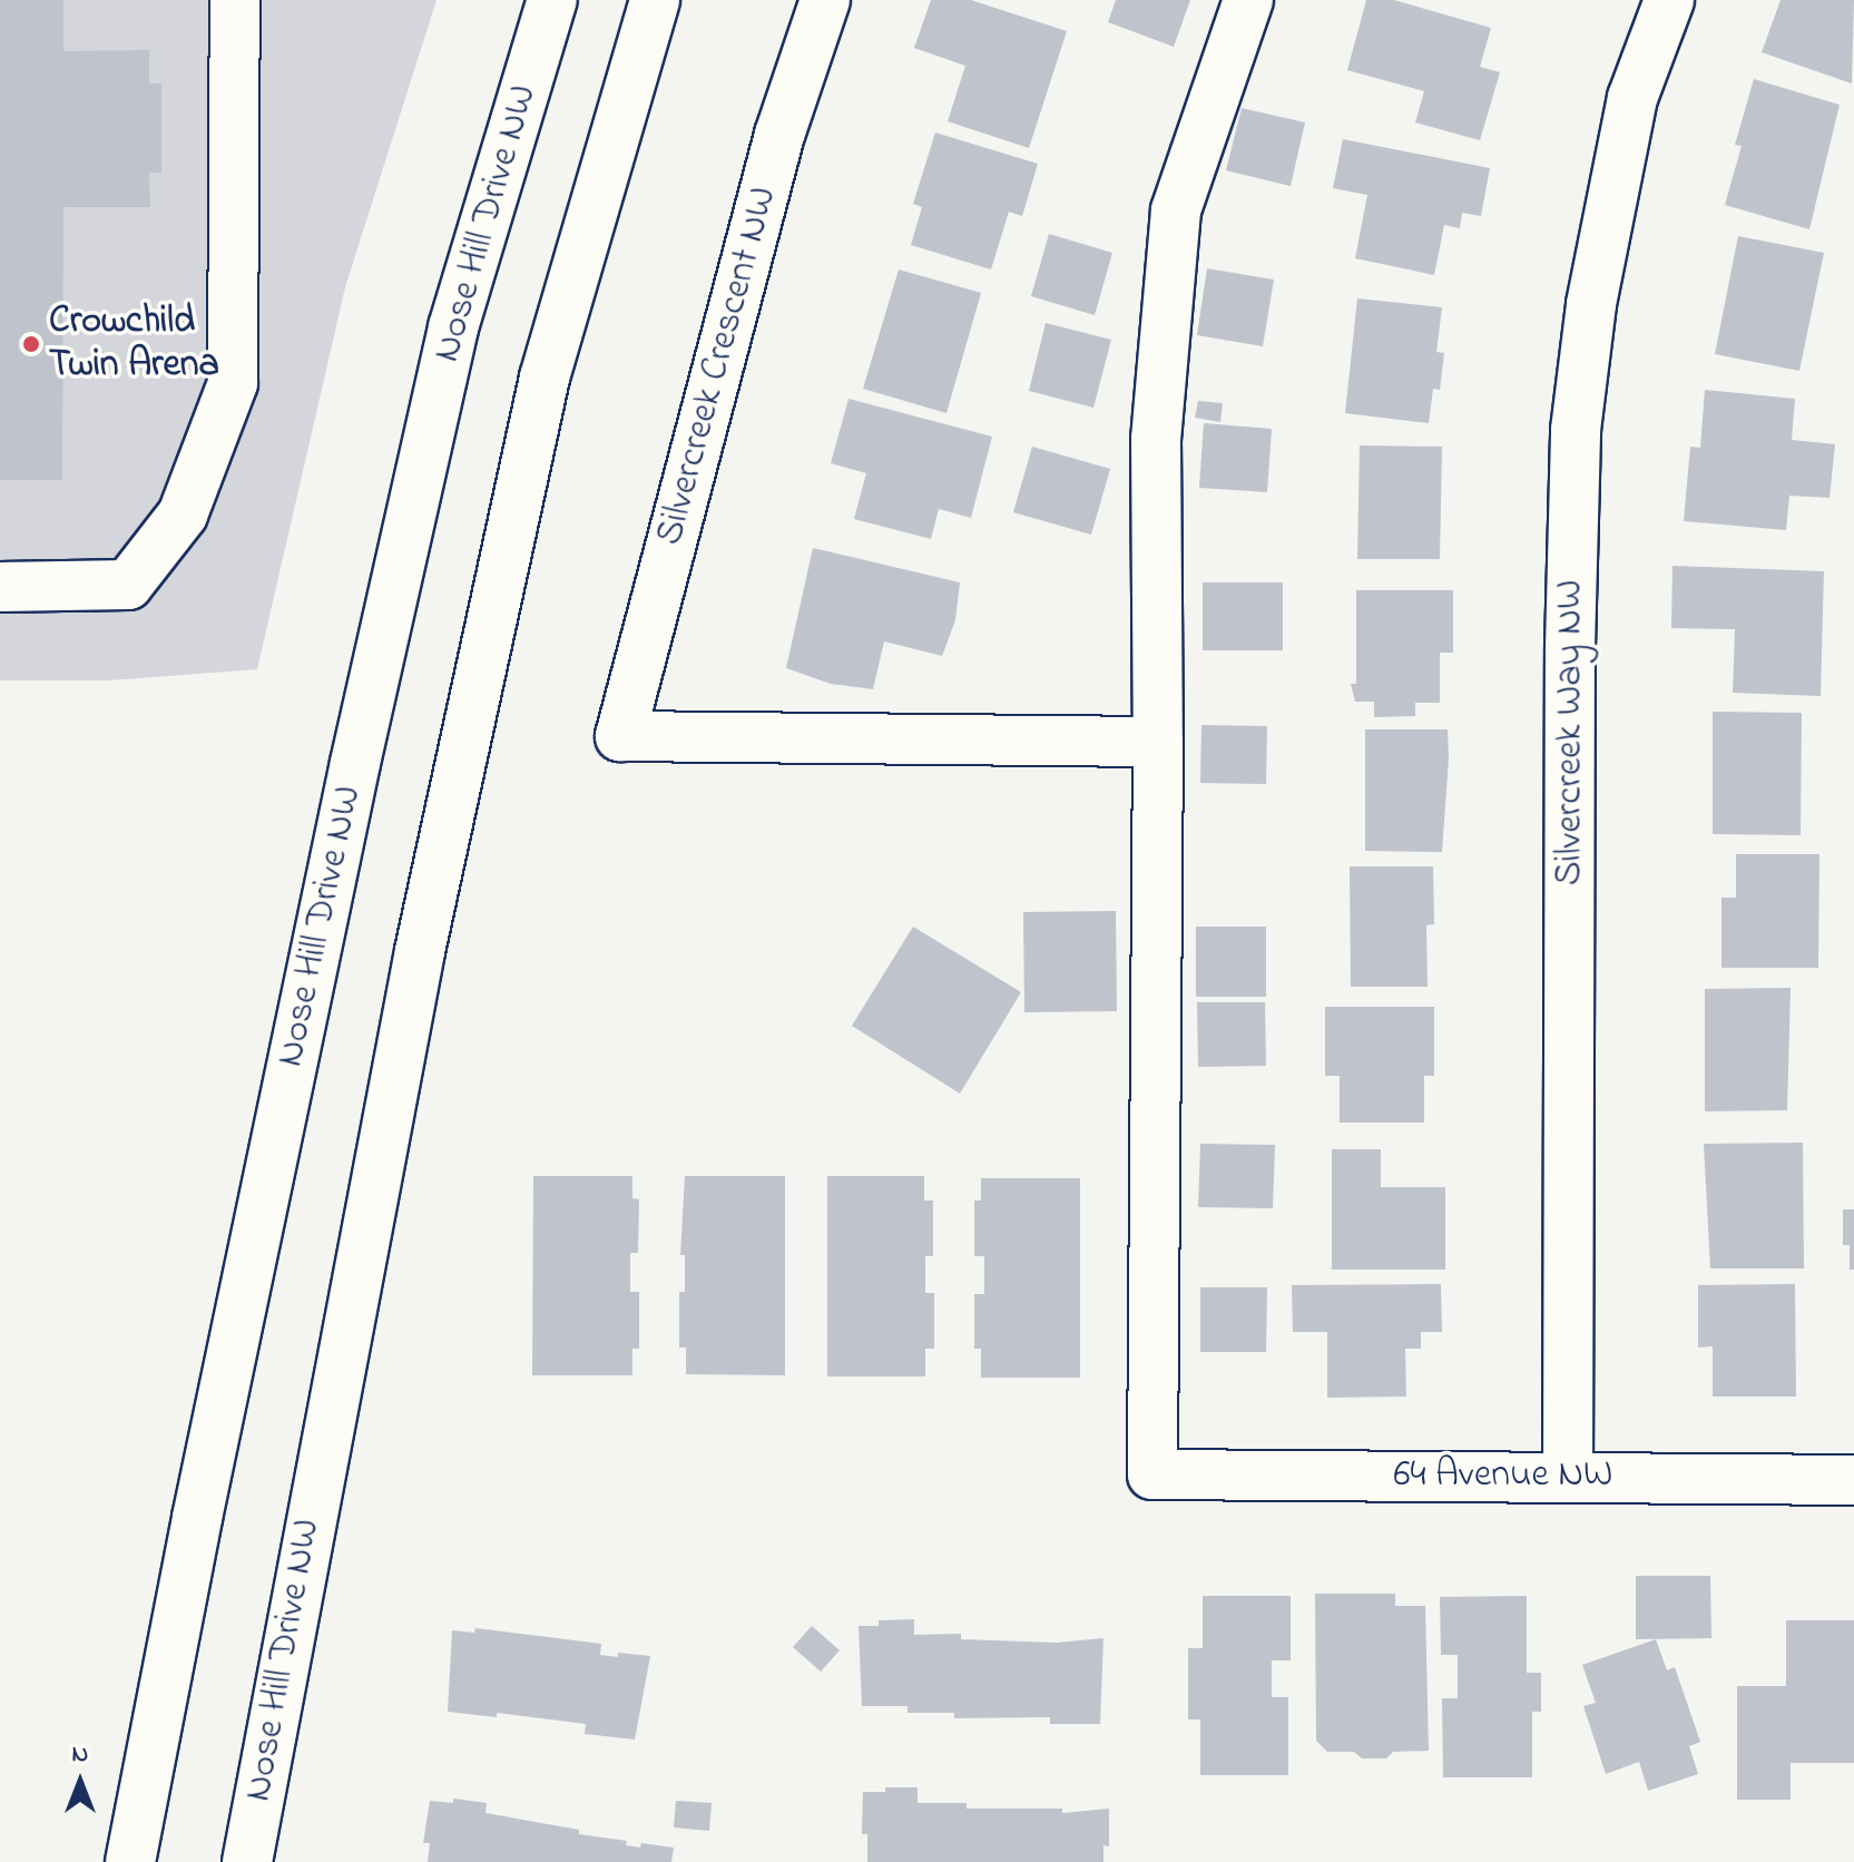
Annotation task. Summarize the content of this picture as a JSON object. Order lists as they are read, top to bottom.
{
  "streets": {
    "main road": [
      "Nose Hill Drive NW",
      "Silvercreek Crescent NW",
      "Silvercreek Way NW",
      "64 Avenue NW"
    ]
  },
  "crossings": [
    ["Silvercreek Crescent NW", "64 Avenue NW"],
    ["Silvercreek Way NW", "64 Avenue NW"]
  ],
  "places": ["Crowchild Twin Arena"],
  "north": "top"
}
